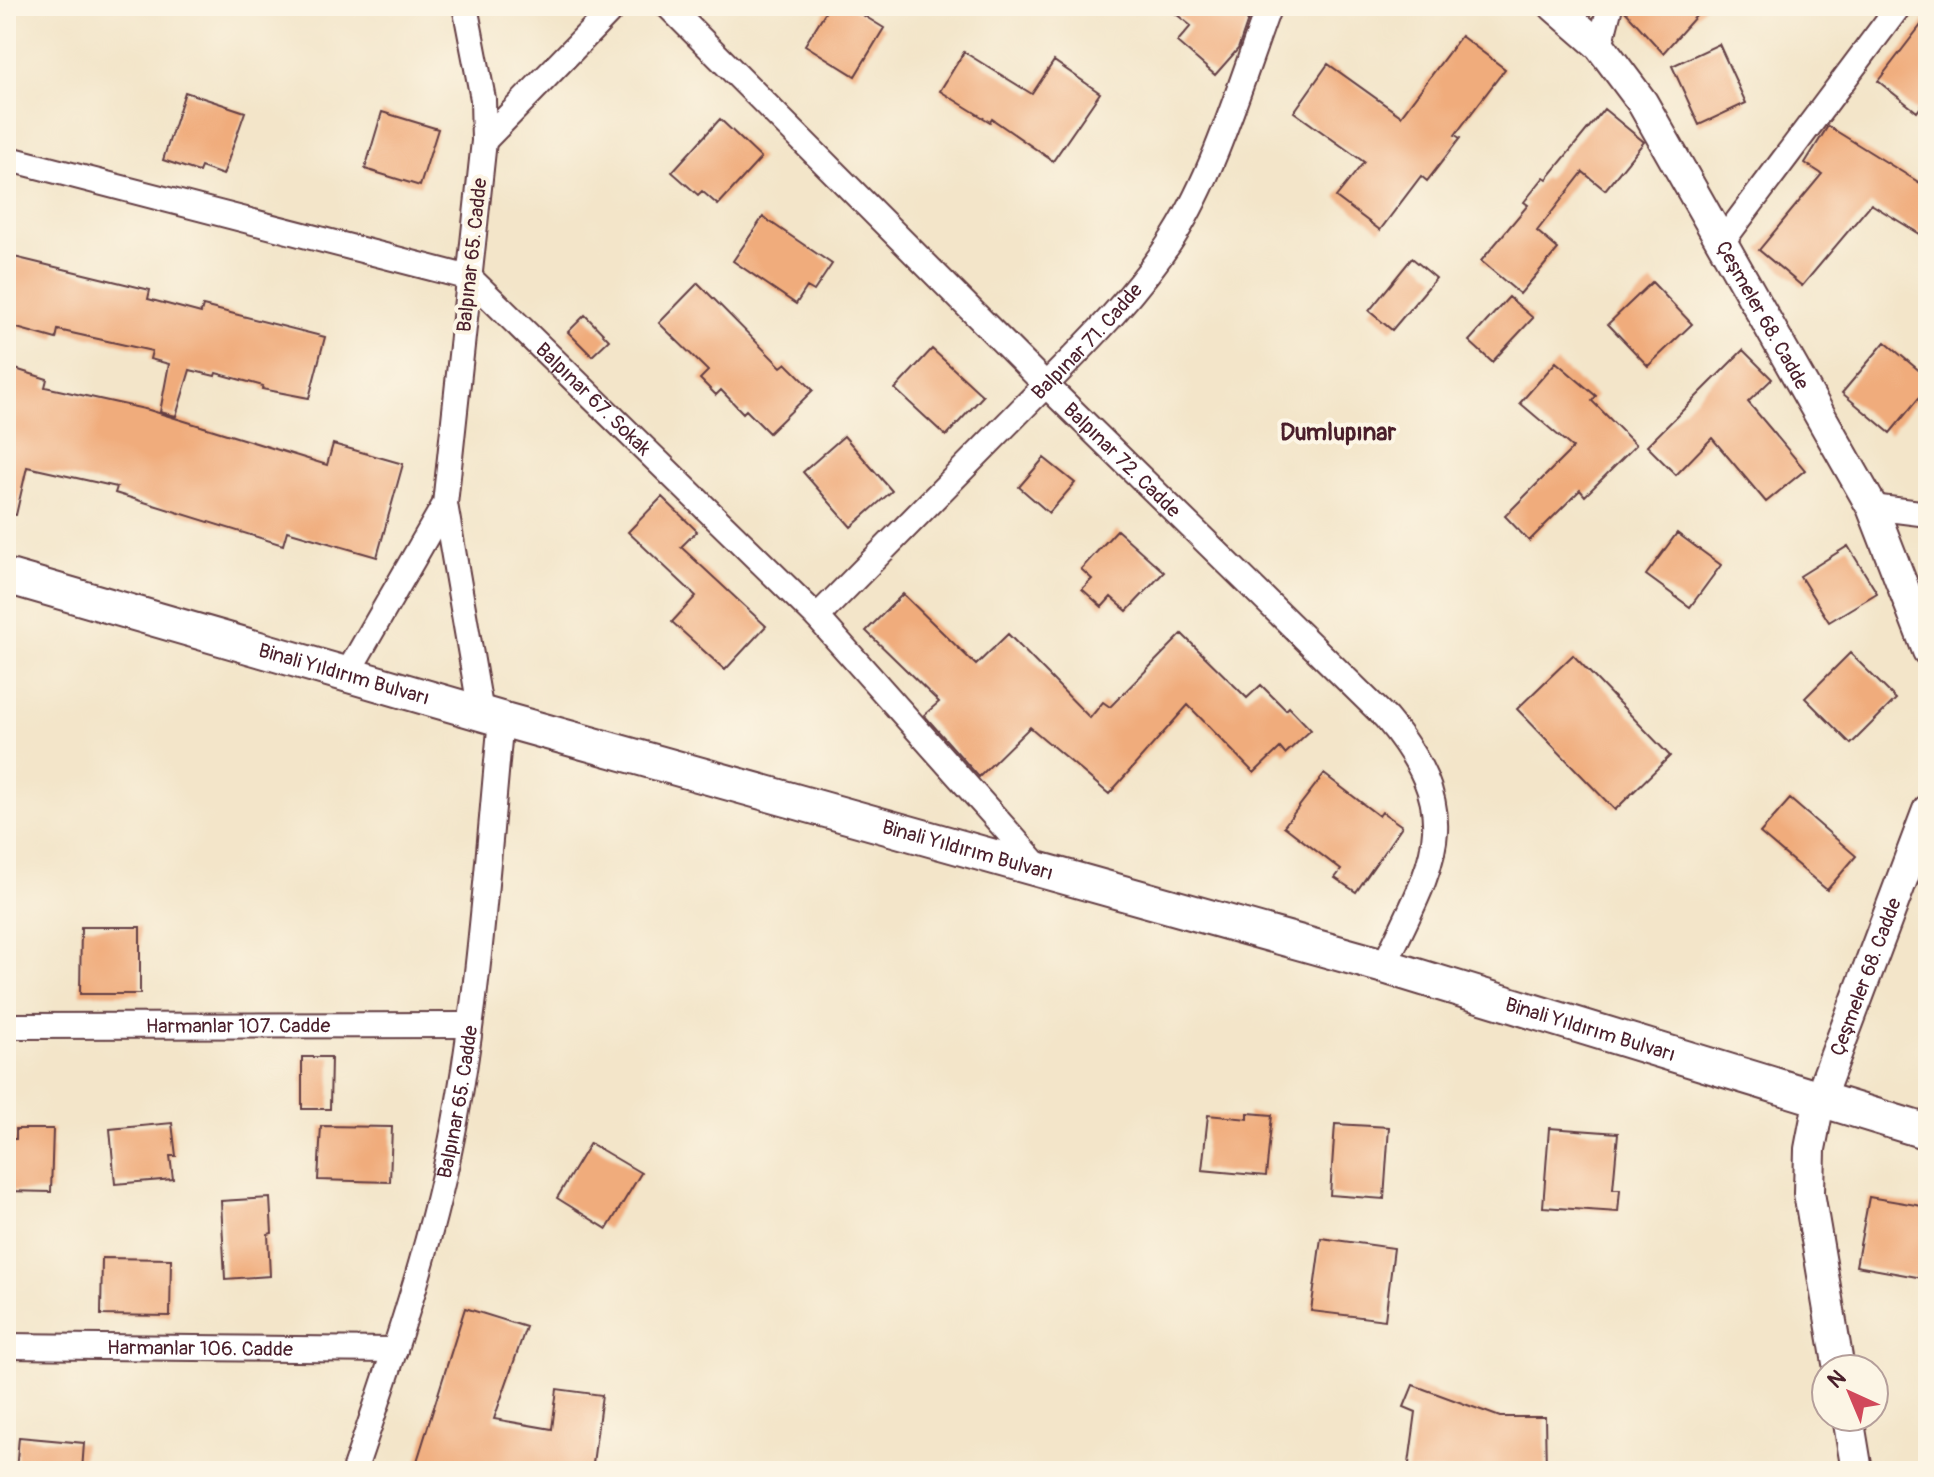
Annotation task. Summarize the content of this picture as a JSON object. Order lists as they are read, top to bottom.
{
  "streets": {
    "main road": ["Binali Yıldırım Bulvarı"],
    "street": [
      "Balpınar 65. Cadde",
      "Çeşmeler 68. Cadde",
      "Balpınar 71. Cadde",
      "Balpınar 67. Sokak",
      "Balpınar 72. Cadde",
      "Harmanlar 107. Cadde",
      "Harmanlar 106. Cadde"
    ]
  },
  "crossings": [
    ["Balpınar 65. Cadde", "Balpınar 67. Sokak"],
    ["Balpınar 65. Cadde", "Binali Yıldırım Bulvarı"],
    ["Balpınar 65. Cadde", "Harmanlar 107. Cadde"],
    ["Balpınar 65. Cadde", "Harmanlar 106. Cadde"],
    ["Çeşmeler 68. Cadde", "Binali Yıldırım Bulvarı"],
    ["Balpınar 71. Cadde", "Balpınar 67. Sokak"],
    ["Balpınar 71. Cadde", "Balpınar 72. Cadde"],
    ["Balpınar 67. Sokak", "Binali Yıldırım Bulvarı"],
    ["Balpınar 72. Cadde", "Binali Yıldırım Bulvarı"]
  ],
  "districts": ["Dumlupınar"],
  "north": "top left"
}
